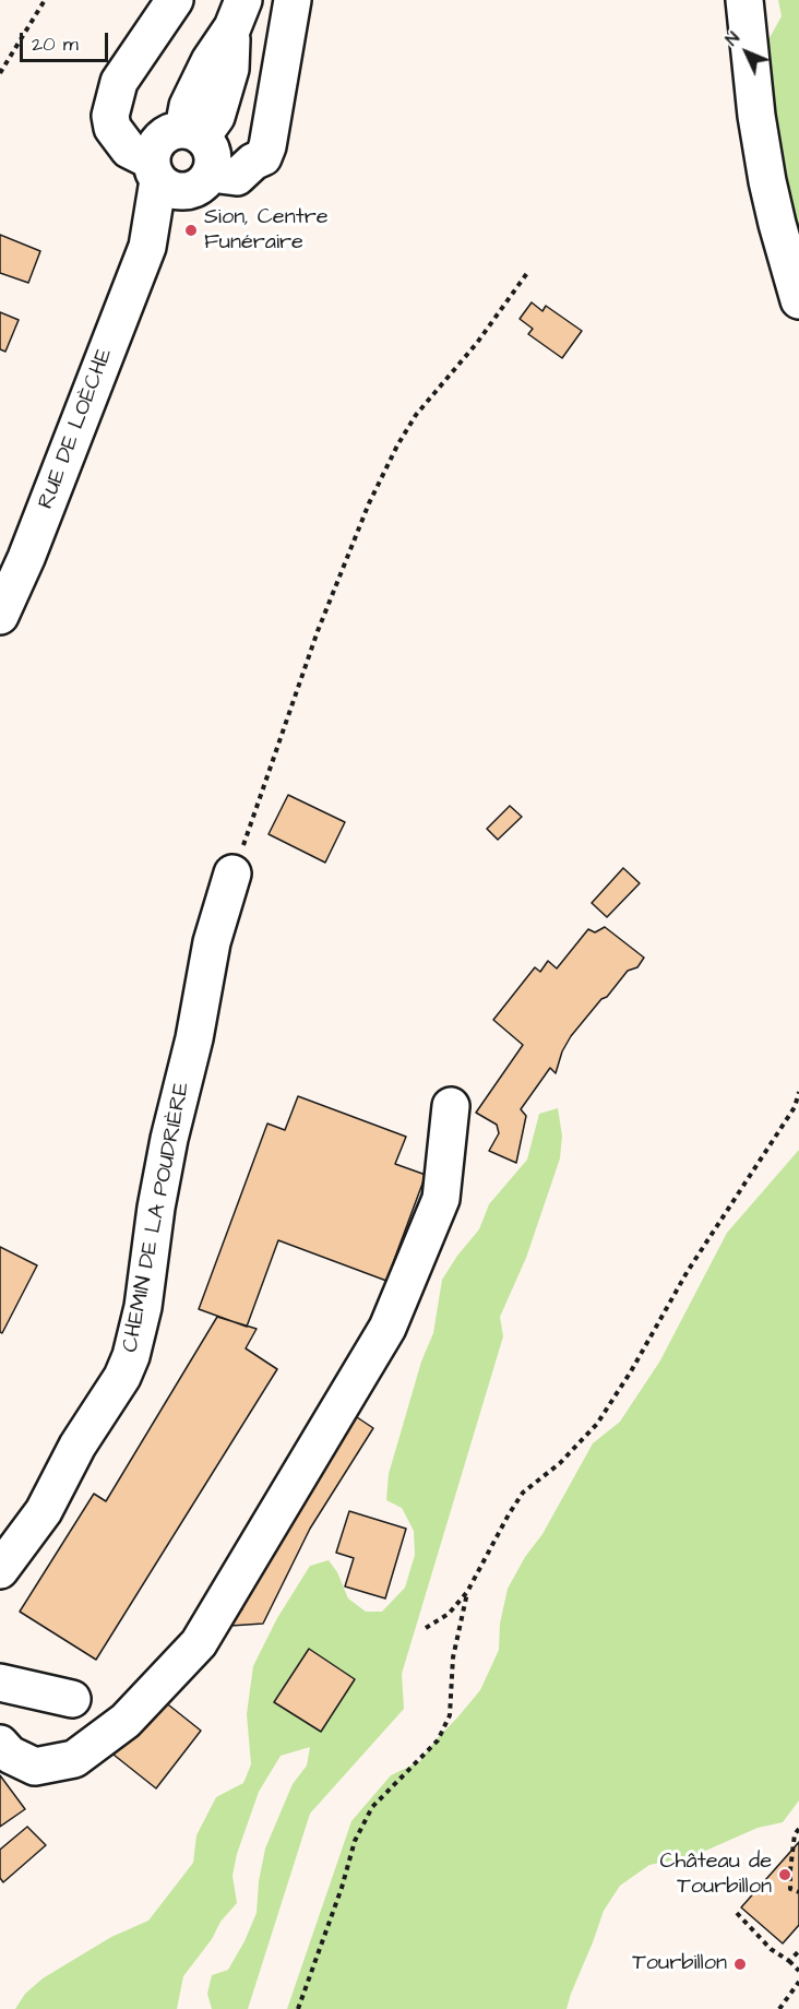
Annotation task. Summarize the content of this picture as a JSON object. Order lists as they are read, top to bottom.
{
  "streets": {
    "street": ["RUE DE LOÈCHE", "CHEMIN DE LA POUDRIÈRE"]
  },
  "places": ["Sion, Centre Funéraire", "Château de Tourbillon", "Tourbillon"],
  "scale_bar": "20 m",
  "north": "top left"
}
